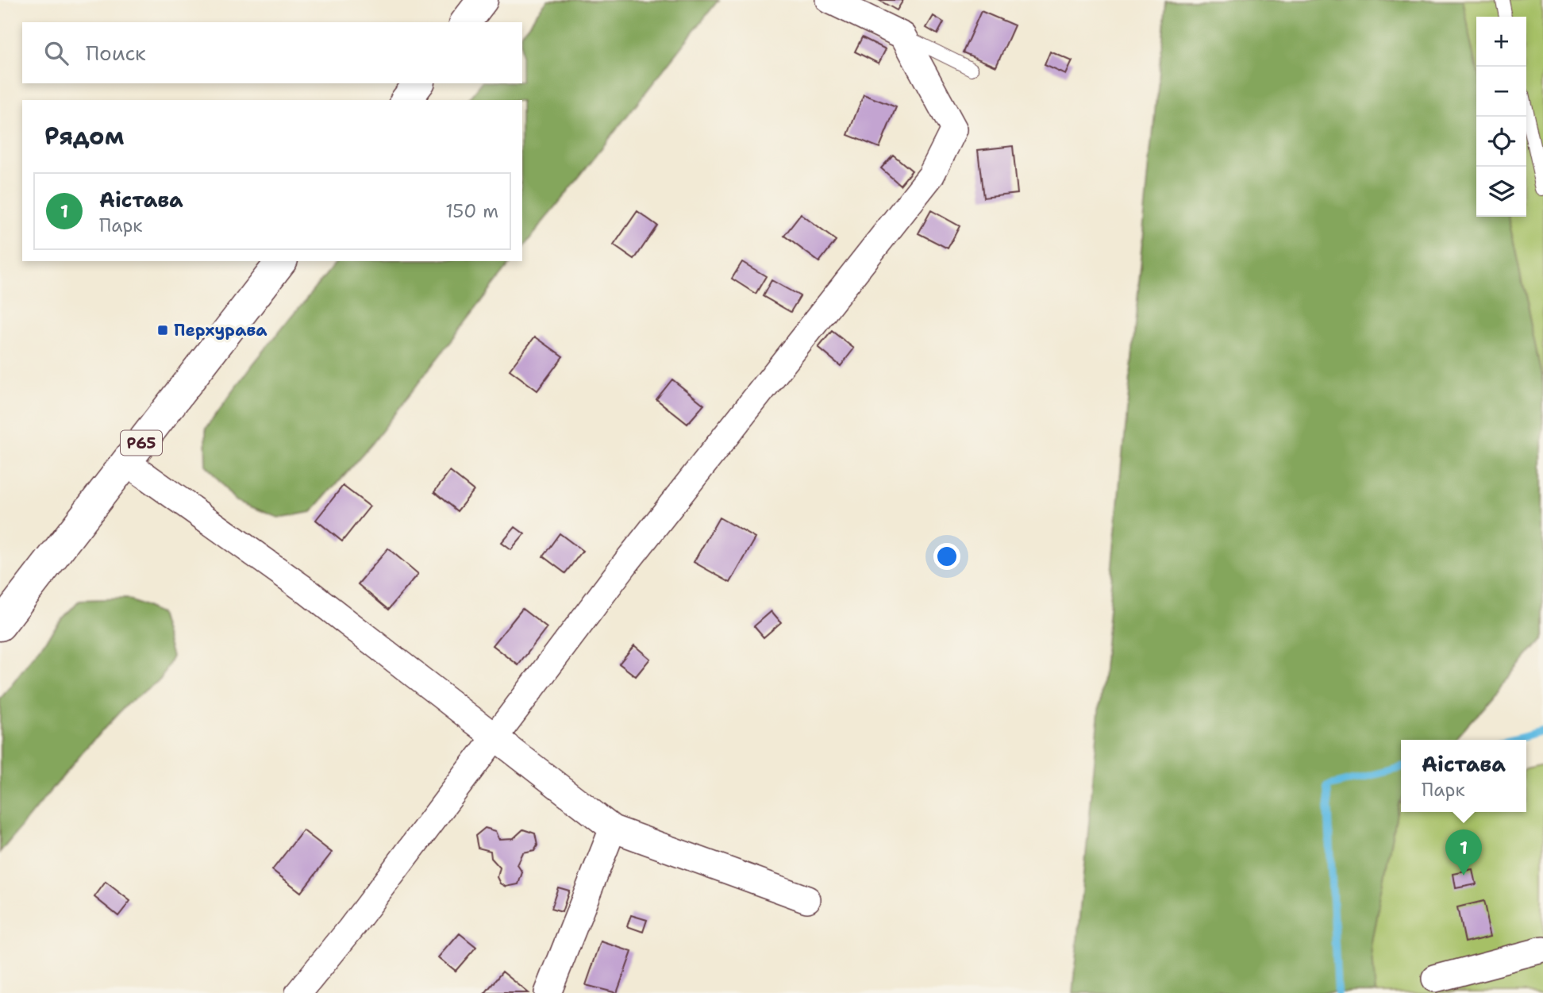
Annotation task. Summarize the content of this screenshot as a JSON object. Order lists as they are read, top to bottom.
{
  "streets": {
    "main road": ["Р65"]
  },
  "places": {
    "transit": ["Перхурава"]
  },
  "page": {
    "map_buttons": ["+", "−"],
    "search": "Поиск",
    "heading": "Рядом",
    "list": [
      {
        "mark": "1",
        "name": "Аістава",
        "note": "Парк",
        "value": "150 m"
      }
    ],
    "popup": ["Аістава", "Парк"],
    "pins": "1"
  }
}
